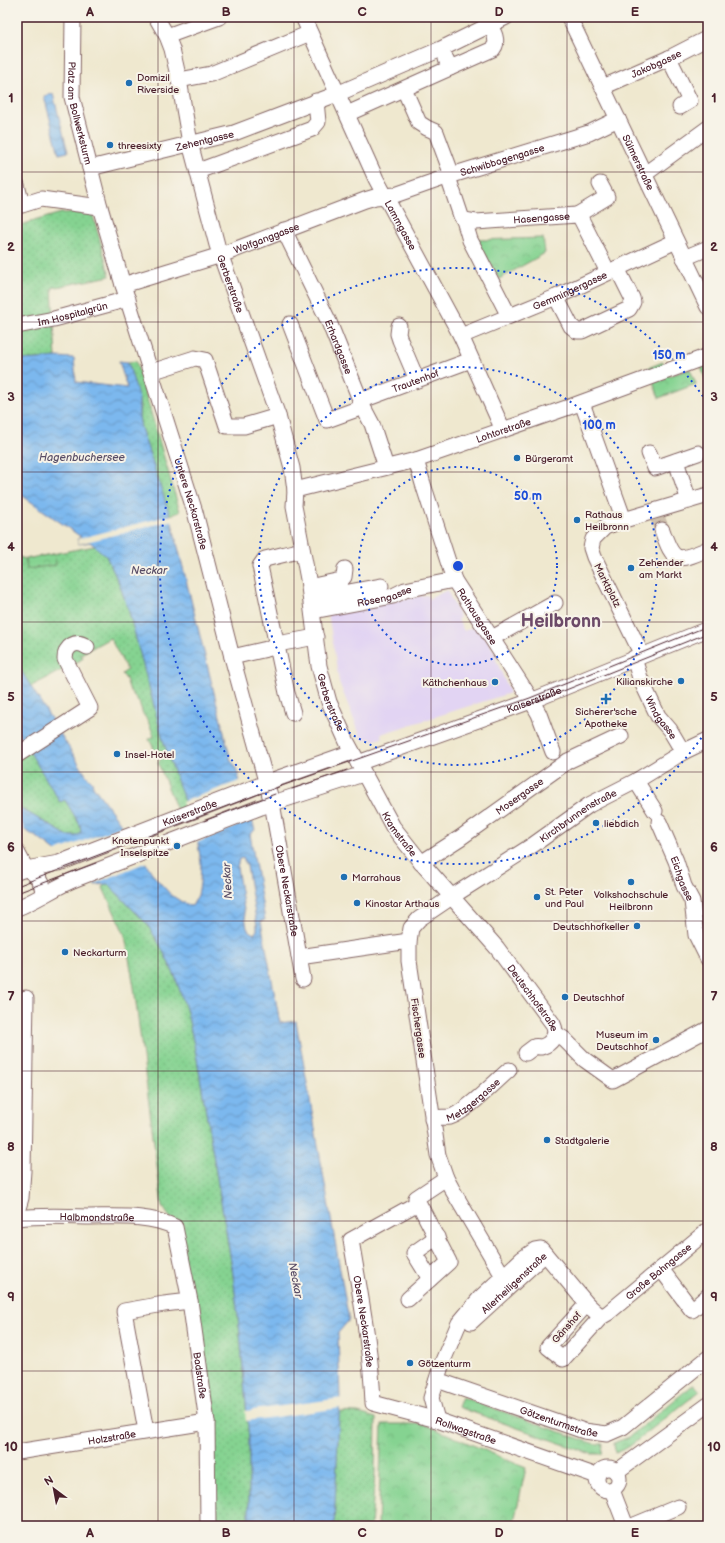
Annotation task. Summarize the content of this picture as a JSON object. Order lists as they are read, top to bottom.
{
  "streets": {
    "street": [
      "Jakobgasse",
      "Platz am Bollwerksturm",
      "Zehentgasse",
      "Schwibbogengasse",
      "Sülmerstraße",
      "Hasengasse",
      "Lammgasse",
      "Wolfganggasse",
      "Gerberstraße",
      "Gemmingergasse",
      "Im Hospitalgrün",
      "Erhardgasse",
      "Trautenhof",
      "Lohtorstraße",
      "Untere Neckarstraße",
      "Marktplatz",
      "Rosengasse",
      "Rathausgasse",
      "Kaiserstraße",
      "Windgasse",
      "Mosergasse",
      "Kirchbrunnenstraße",
      "Kramstraße",
      "Eichgasse",
      "Obere Neckarstraße",
      "Deutschhofstraße",
      "Fischergasse",
      "Metzgergasse",
      "Halbmondstraße",
      "Große Bahngasse",
      "Allerheiligenstraße",
      "Gänshof",
      "Badstraße",
      "Götzenturmstraße",
      "Rollwagstraße",
      "Holzstraße"
    ]
  },
  "crossings": [
    ["Jakobgasse", "Sülmerstraße"],
    ["Platz am Bollwerksturm", "Zehentgasse"],
    ["Platz am Bollwerksturm", "Untere Neckarstraße"],
    ["Zehentgasse", "Lammgasse"],
    ["Zehentgasse", "Gerberstraße"],
    ["Schwibbogengasse", "Sülmerstraße"],
    ["Schwibbogengasse", "Lammgasse"],
    ["Schwibbogengasse", "Wolfganggasse"],
    ["Sülmerstraße", "Gemmingergasse"],
    ["Hasengasse", "Gemmingergasse"],
    ["Lammgasse", "Wolfganggasse"],
    ["Lammgasse", "Gemmingergasse"],
    ["Lammgasse", "Trautenhof"],
    ["Lammgasse", "Lohtorstraße"],
    ["Wolfganggasse", "Gerberstraße"],
    ["Wolfganggasse", "Im Hospitalgrün"],
    ["Wolfganggasse", "Erhardgasse"],
    ["Wolfganggasse", "Untere Neckarstraße"],
    ["Gerberstraße", "Lohtorstraße"],
    ["Gerberstraße", "Rosengasse"],
    ["Gerberstraße", "Kaiserstraße"],
    ["Gerberstraße", "Kramstraße"],
    ["Im Hospitalgrün", "Untere Neckarstraße"],
    ["Erhardgasse", "Trautenhof"],
    ["Erhardgasse", "Lohtorstraße"],
    ["Lohtorstraße", "Rathausgasse"],
    ["Untere Neckarstraße", "Kaiserstraße"],
    ["Untere Neckarstraße", "Obere Neckarstraße"],
    ["Marktplatz", "Kaiserstraße"],
    ["Marktplatz", "Windgasse"],
    ["Rosengasse", "Rathausgasse"],
    ["Rathausgasse", "Kaiserstraße"],
    ["Kaiserstraße", "Windgasse"],
    ["Kaiserstraße", "Kramstraße"],
    ["Kaiserstraße", "Obere Neckarstraße"],
    ["Windgasse", "Kirchbrunnenstraße"],
    ["Mosergasse", "Kramstraße"],
    ["Kirchbrunnenstraße", "Kramstraße"],
    ["Kirchbrunnenstraße", "Eichgasse"],
    ["Kirchbrunnenstraße", "Deutschhofstraße"],
    ["Kirchbrunnenstraße", "Fischergasse"],
    ["Kramstraße", "Deutschhofstraße"],
    ["Kramstraße", "Fischergasse"],
    ["Obere Neckarstraße", "Rollwagstraße"],
    ["Deutschhofstraße", "Fischergasse"],
    ["Fischergasse", "Metzgergasse"],
    ["Fischergasse", "Allerheiligenstraße"],
    ["Halbmondstraße", "Badstraße"],
    ["Große Bahngasse", "Gänshof"],
    ["Allerheiligenstraße", "Götzenturmstraße"],
    ["Allerheiligenstraße", "Rollwagstraße"],
    ["Badstraße", "Holzstraße"]
  ],
  "districts": ["Heilbronn"],
  "water": ["Hagenbuchersee", "Neckar"],
  "places": {
    "other": [
      "Domizil Riverside",
      "threesixty",
      "Bürgeramt",
      "Rathaus Heilbronn",
      "Zehender am Markt",
      "Kilianskirche",
      "Käthchenhaus",
      "Insel-Hotel",
      "liebdich",
      "Knotenpunkt Inselspitze",
      "Marrahaus",
      "Volkshochschule Heilbronn",
      "St. Peter und Paul",
      "Kinostar Arthaus",
      "Deutschhofkeller",
      "Neckarturm",
      "Deutschhof",
      "Museum im Deutschhof",
      "Stadtgalerie",
      "Götzenturm"
    ],
    "health": ["Sicherer'sche Apotheke"]
  },
  "north": "top left",
  "grid": {
    "columns": [
      "A",
      "B",
      "C",
      "D",
      "E"
    ],
    "rows": [
      "1",
      "2",
      "3",
      "4",
      "5",
      "6",
      "7",
      "8",
      "9",
      "10"
    ]
  },
  "rings": ["150 m", "100 m", "50 m"]
}
